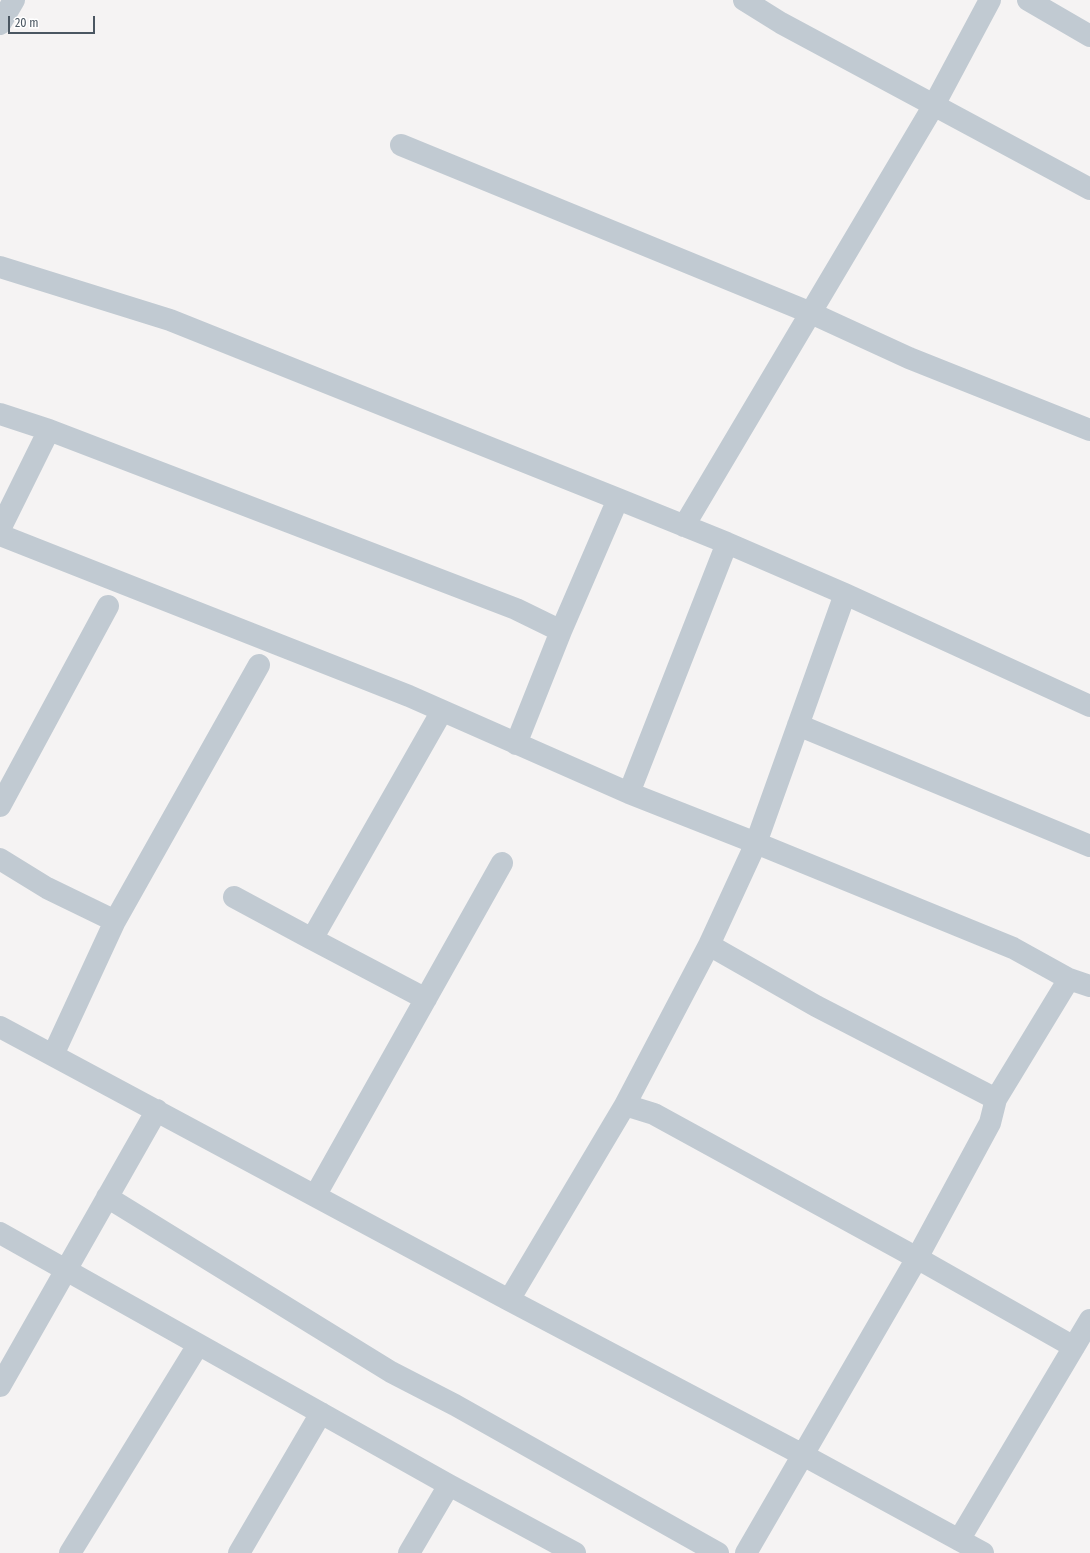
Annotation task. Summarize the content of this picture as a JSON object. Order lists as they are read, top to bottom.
{
  "scale_bar": "20 m"
}
